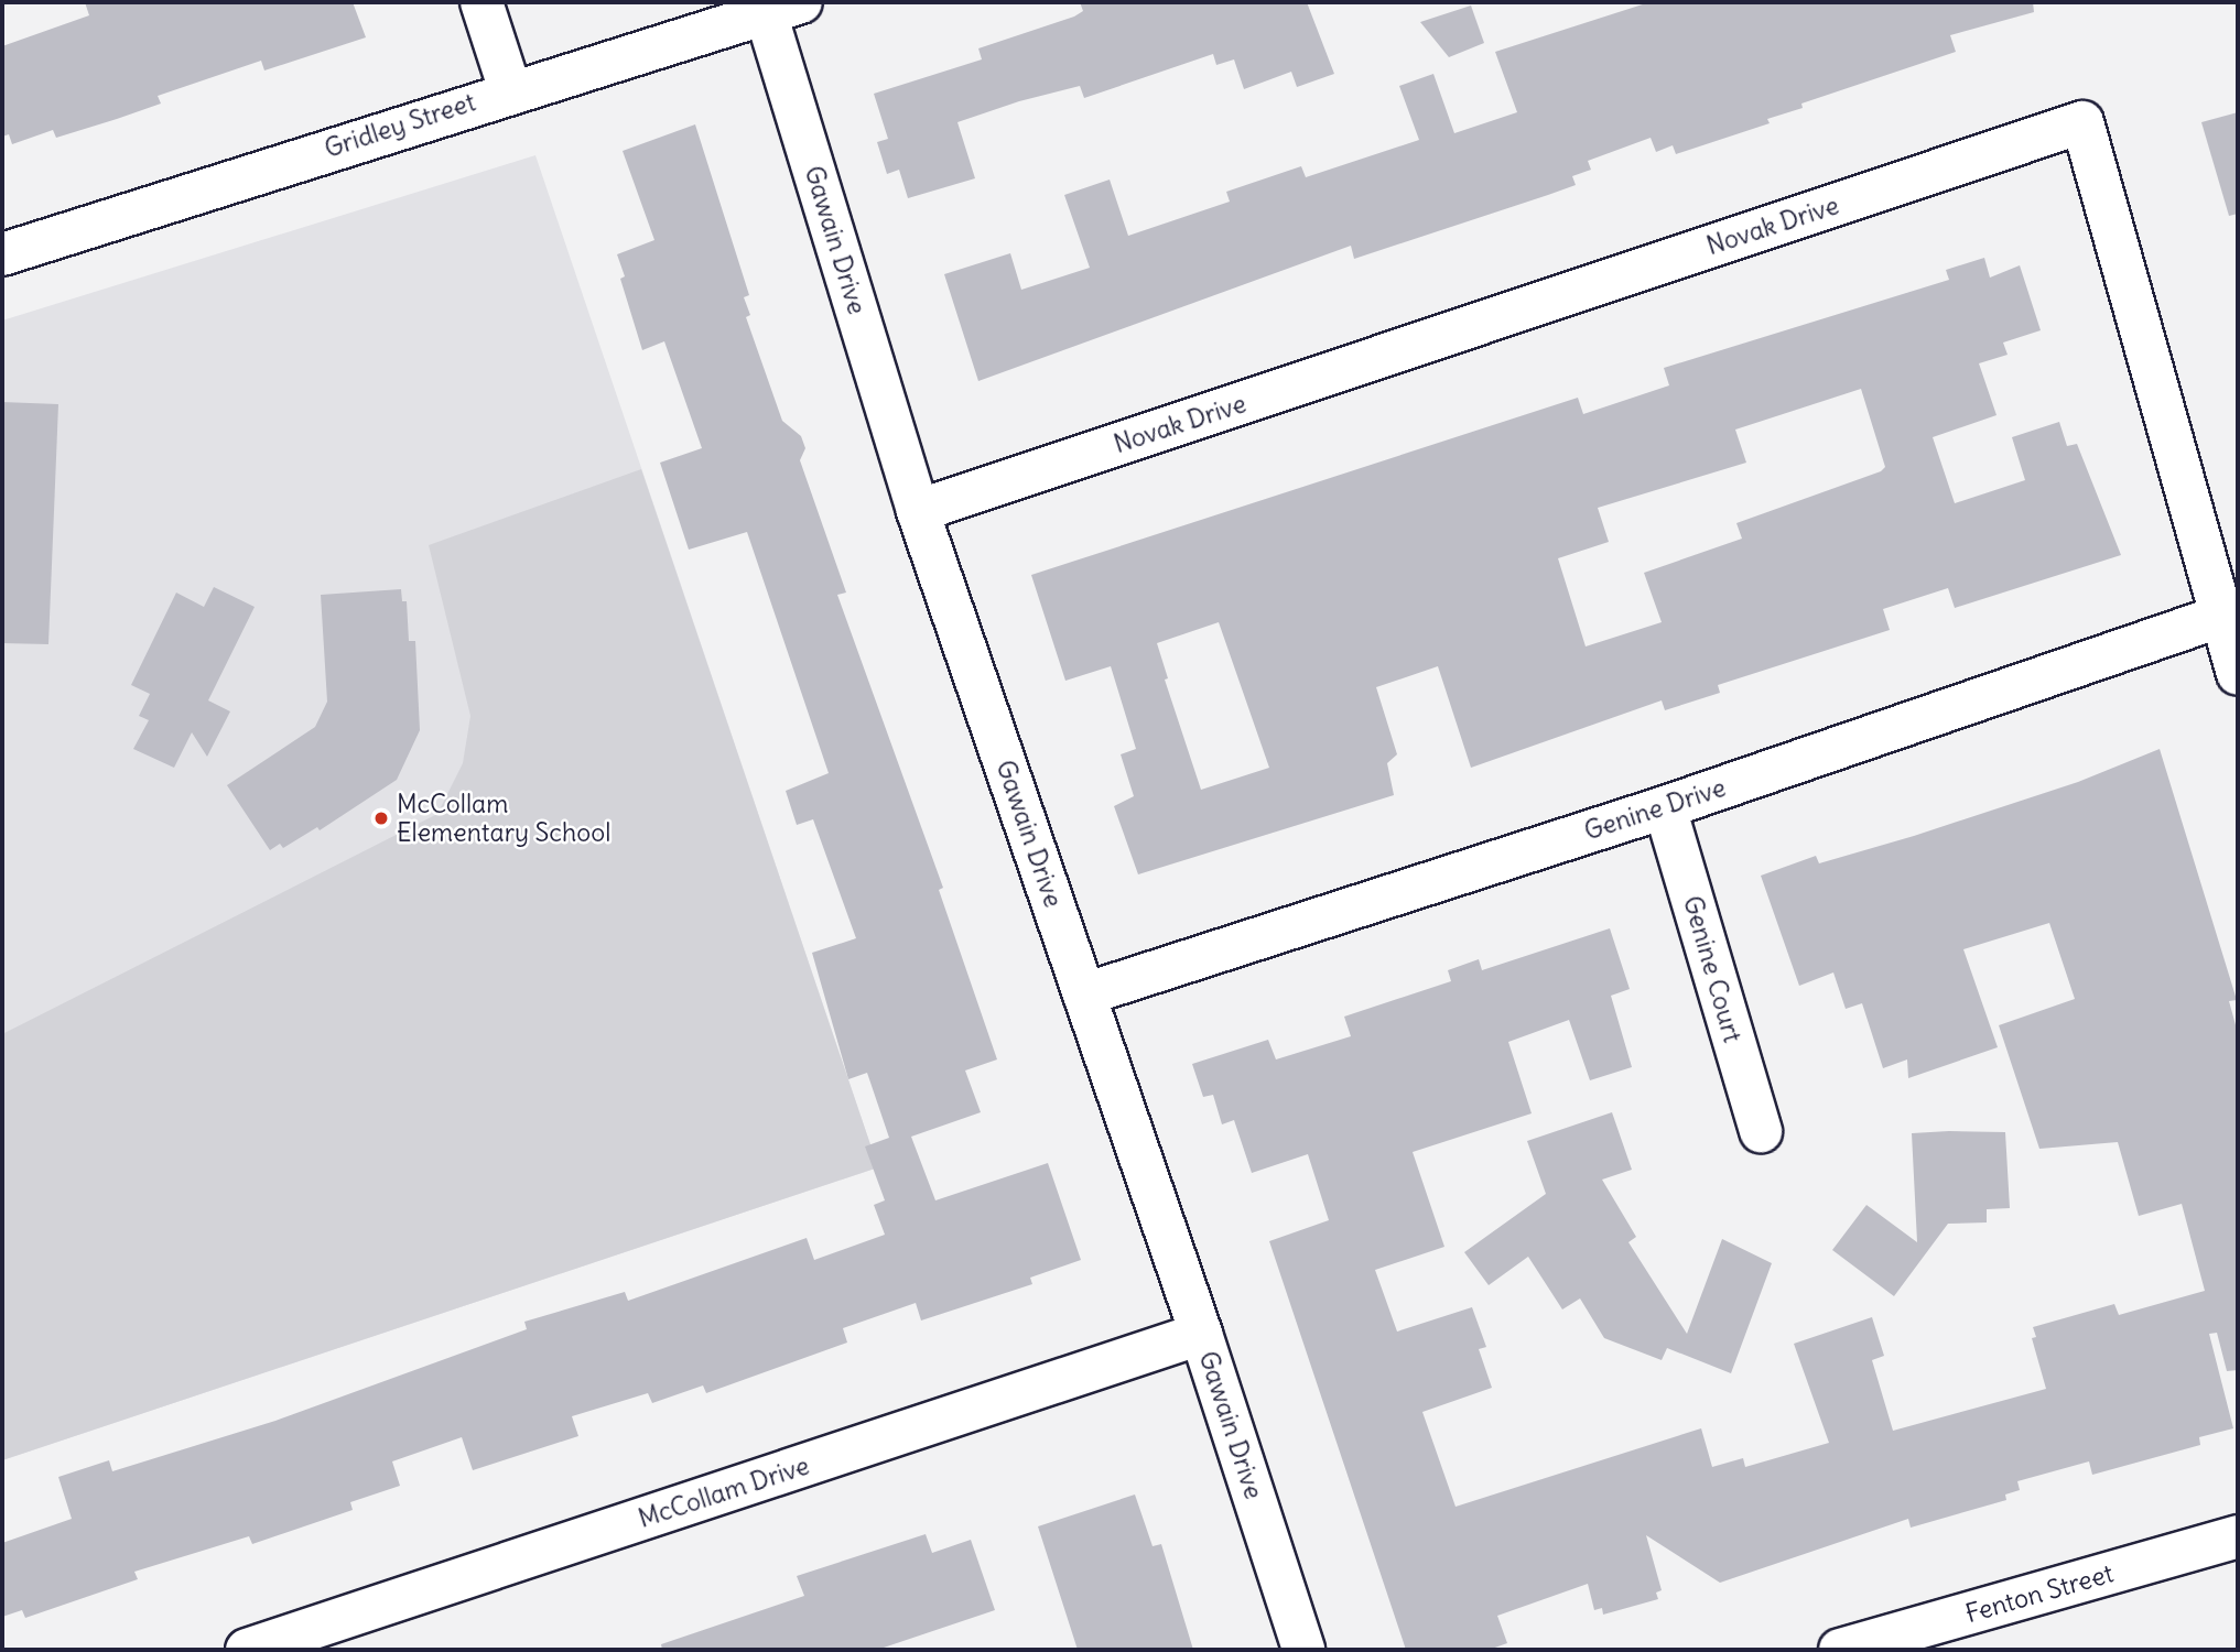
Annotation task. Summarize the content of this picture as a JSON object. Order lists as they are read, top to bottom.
{
  "streets": {
    "street": [
      "Gridley Street",
      "Novak Drive",
      "Gawain Drive",
      "Genine Drive",
      "Genine Court",
      "McCollam Drive",
      "Fenton Street"
    ]
  },
  "crossings": [
    ["Gridley Street", "Gawain Drive"],
    ["Novak Drive", "Gawain Drive"],
    ["Novak Drive", "Genine Drive"],
    ["Gawain Drive", "Genine Drive"],
    ["Gawain Drive", "McCollam Drive"],
    ["Genine Drive", "Genine Court"]
  ],
  "places": ["McCollam Elementary School"]
}
